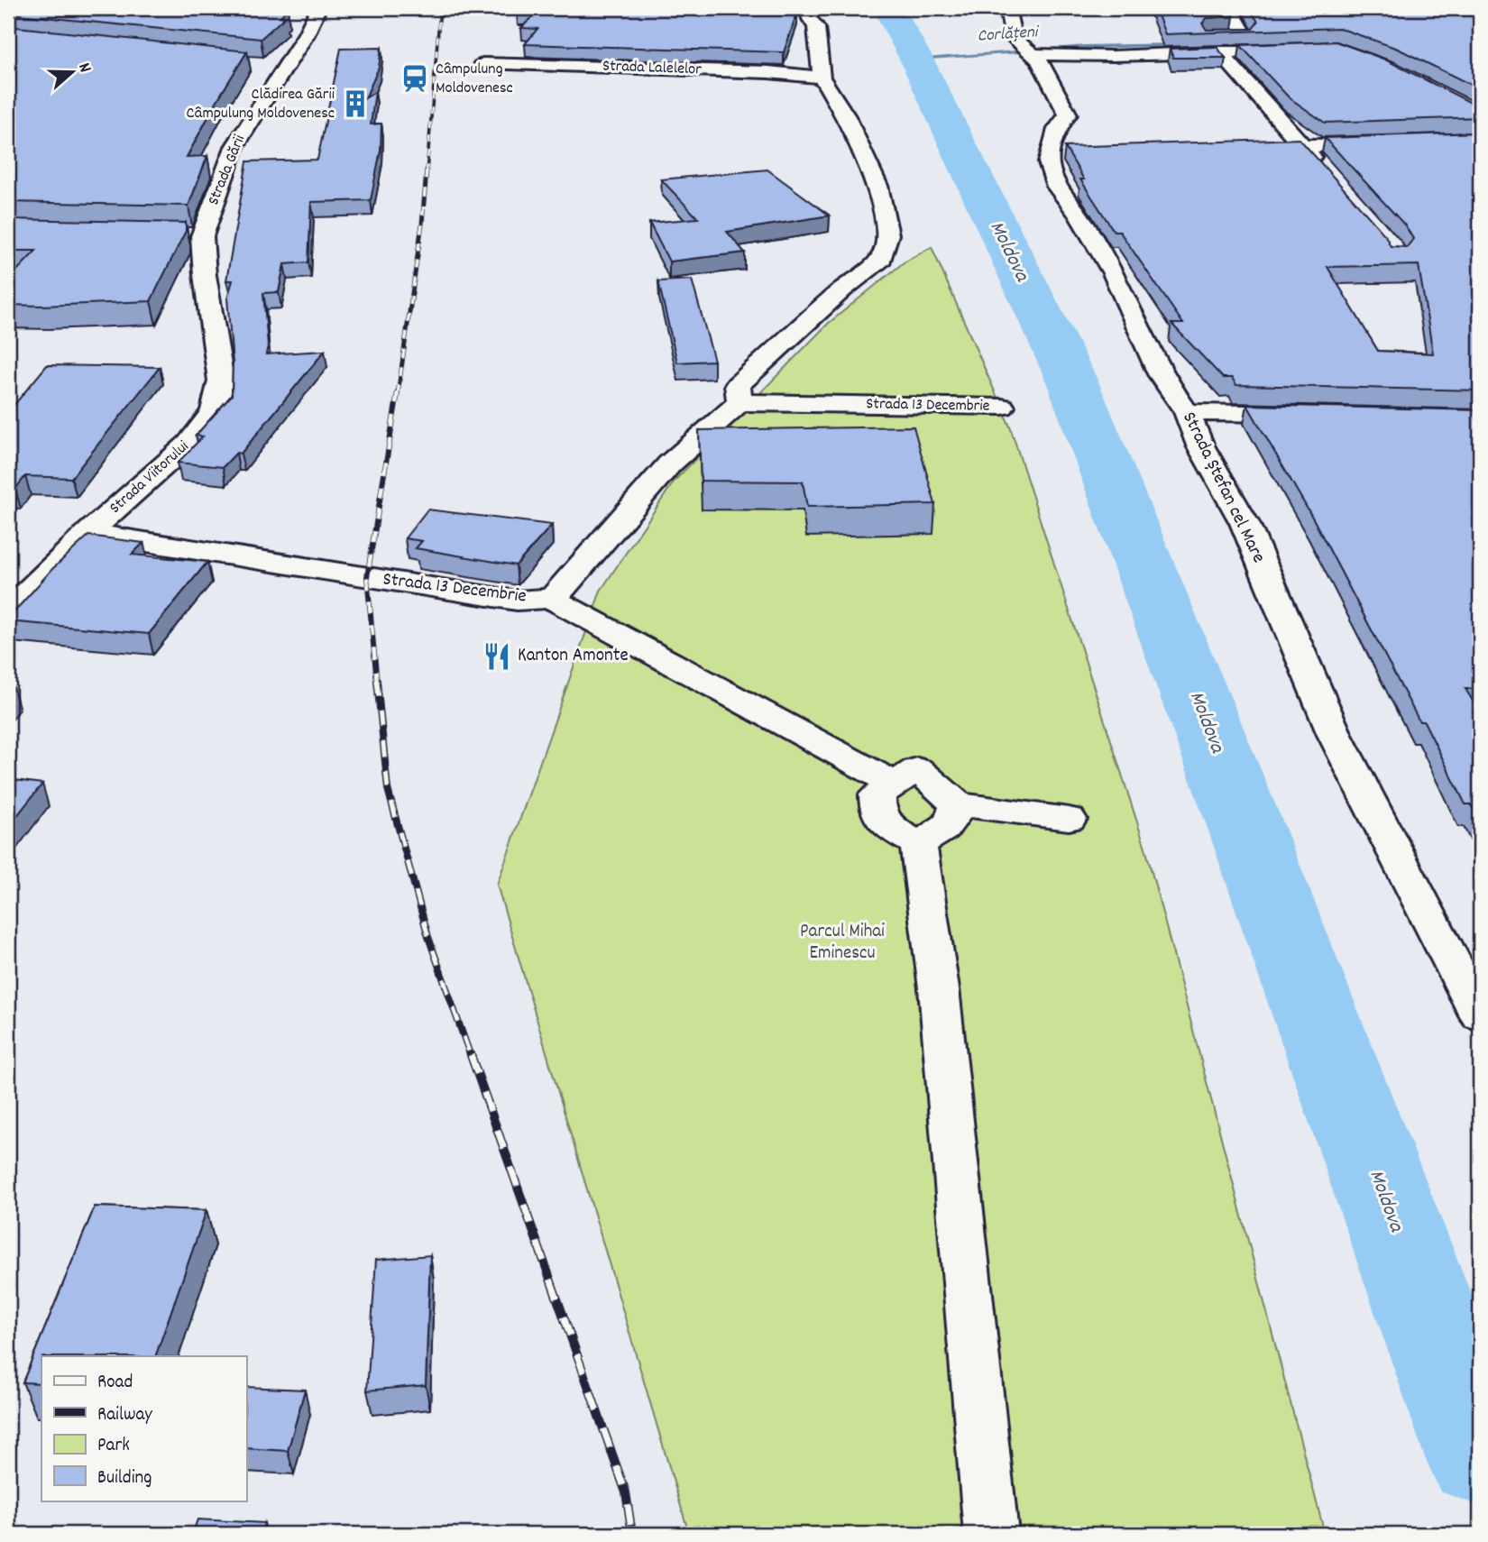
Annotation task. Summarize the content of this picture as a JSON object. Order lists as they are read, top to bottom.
{
  "streets": {
    "street": [
      "Strada Lalelelor",
      "Strada Gării",
      "Strada 13 Decembrie",
      "Strada Viitorului",
      "Strada Ștefan cel Mare"
    ]
  },
  "crossings": [
    ["Strada Gării", "Strada Viitorului"],
    ["Strada 13 Decembrie", "Strada Viitorului"]
  ],
  "water": ["Corlățeni", "Moldova"],
  "parks": ["Parcul Mihai Eminescu"],
  "places": {
    "station": ["Câmpulung Moldovenesc"],
    "building": ["Clădirea Gării Câmpulung Moldovenesc"],
    "restaurant": ["Kanton Amonte"]
  },
  "legend": [
    "Road",
    "Railway",
    "Park",
    "Building"
  ],
  "north": "right"
}
